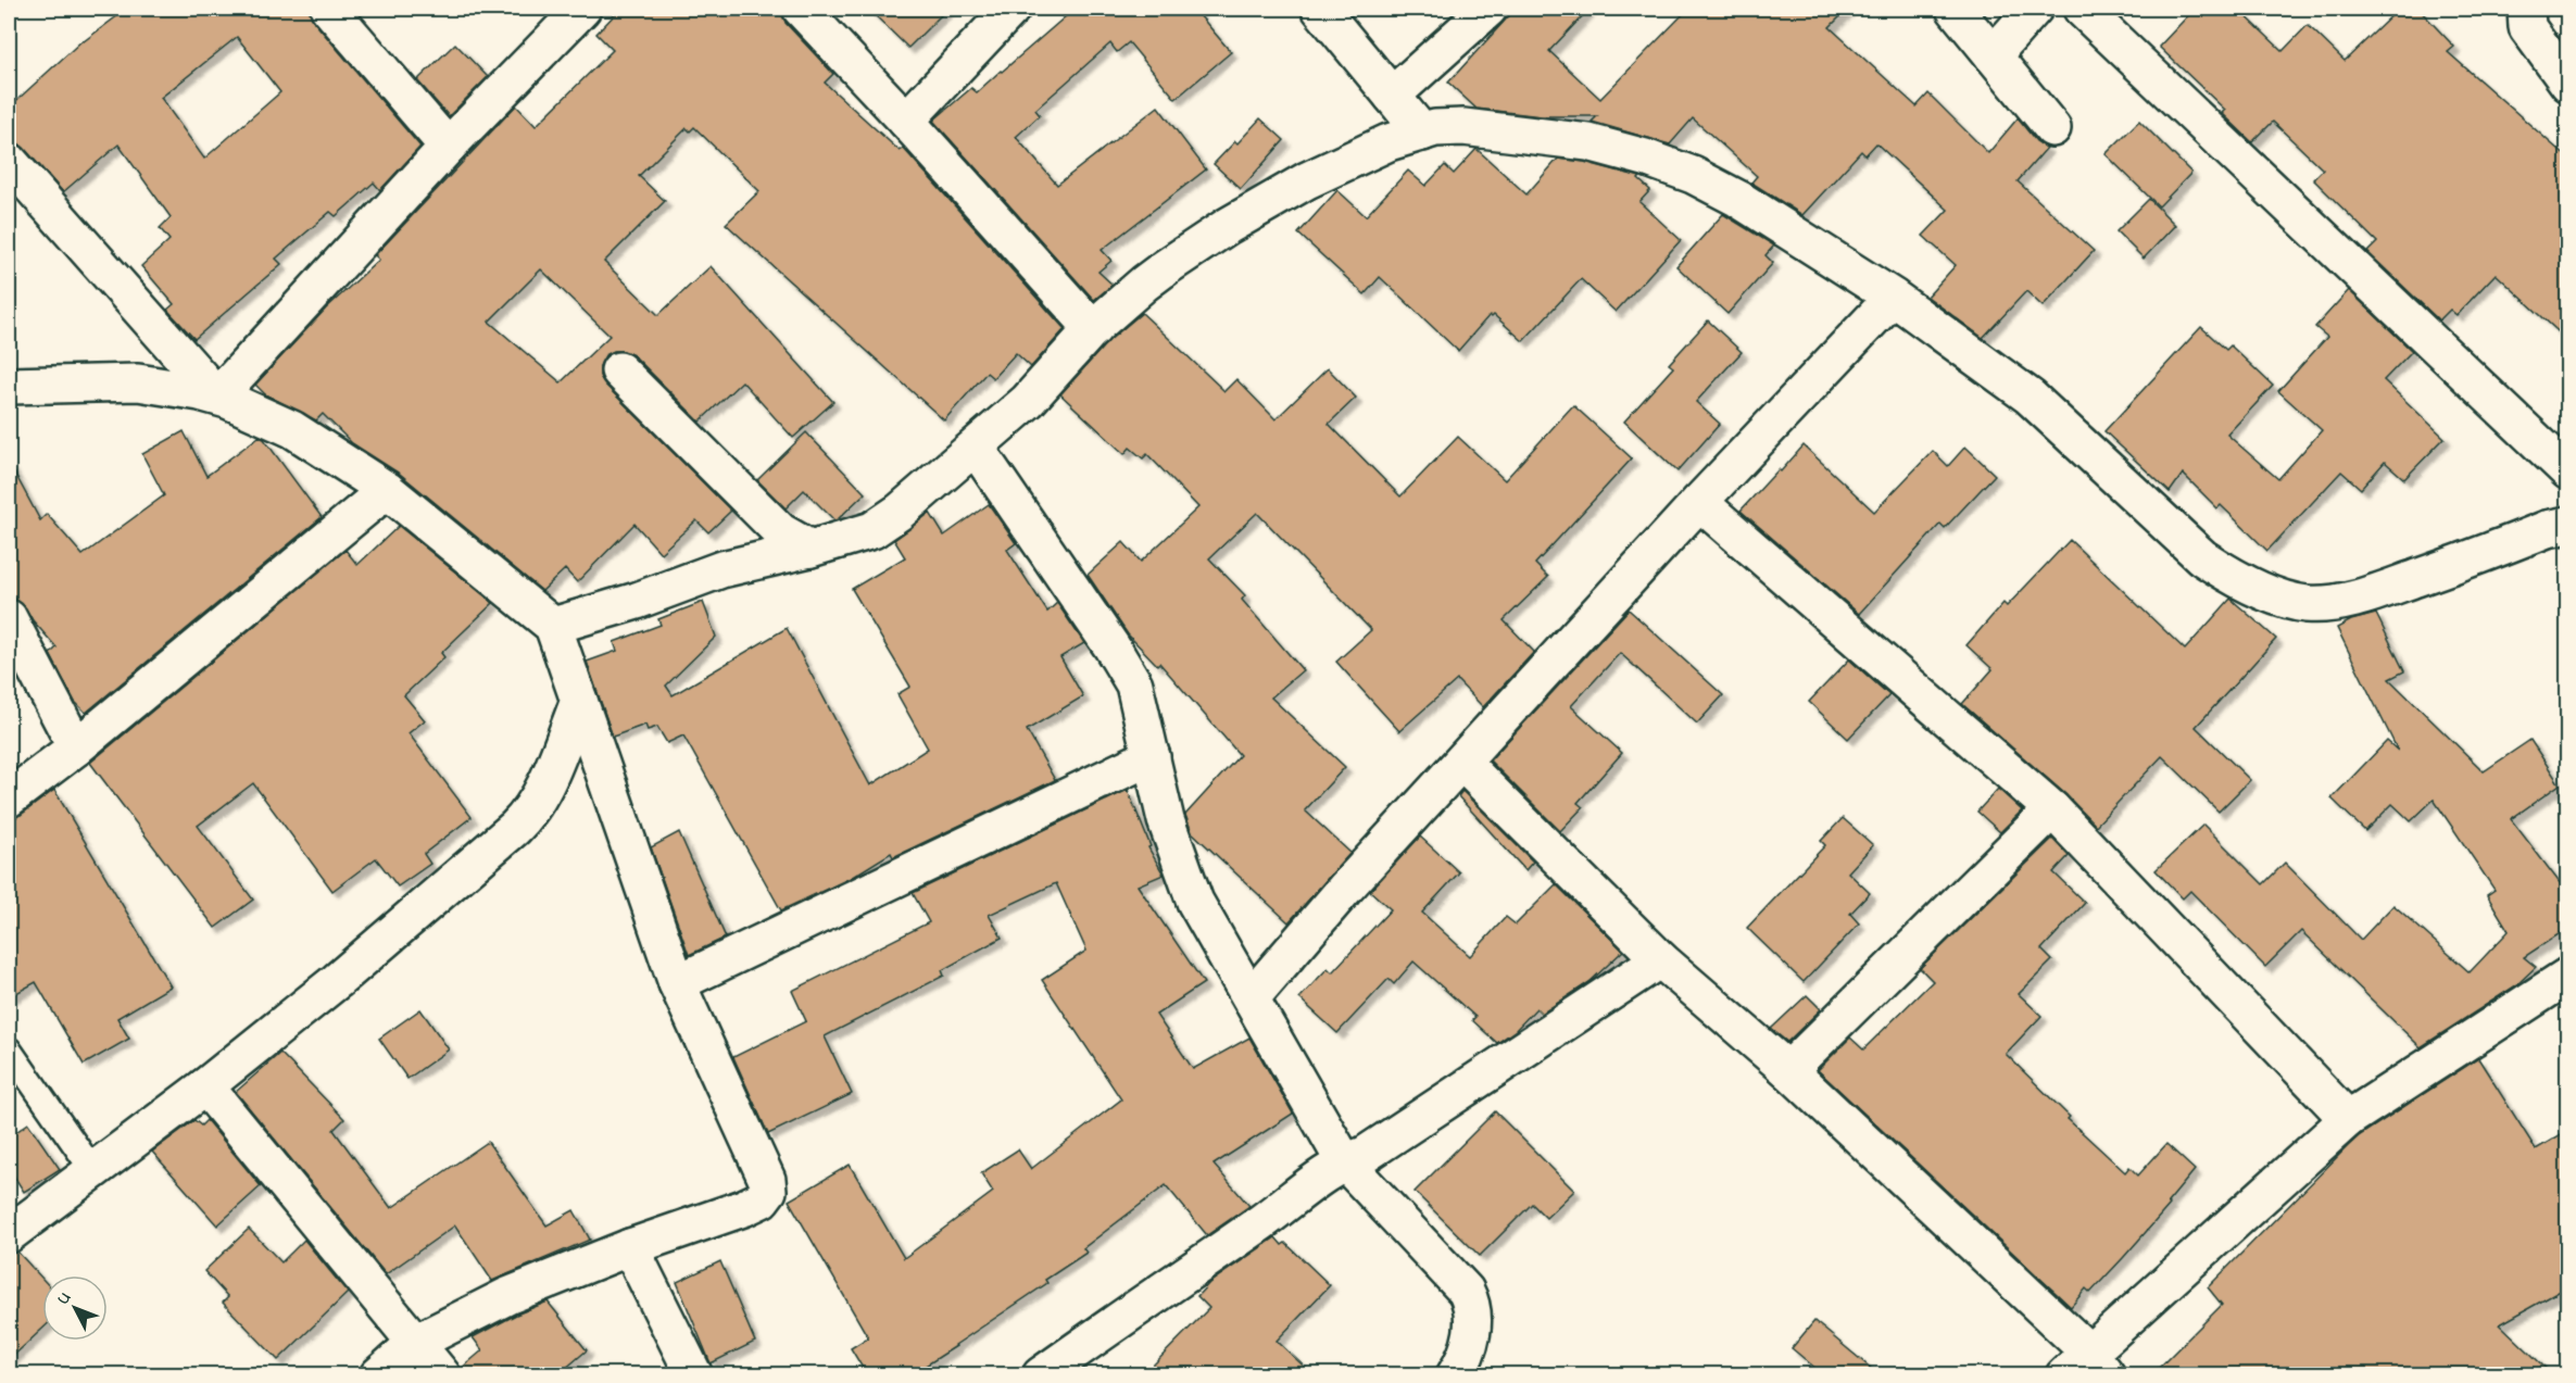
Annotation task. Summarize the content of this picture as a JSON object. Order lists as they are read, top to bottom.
{
  "north": "top left"
}
